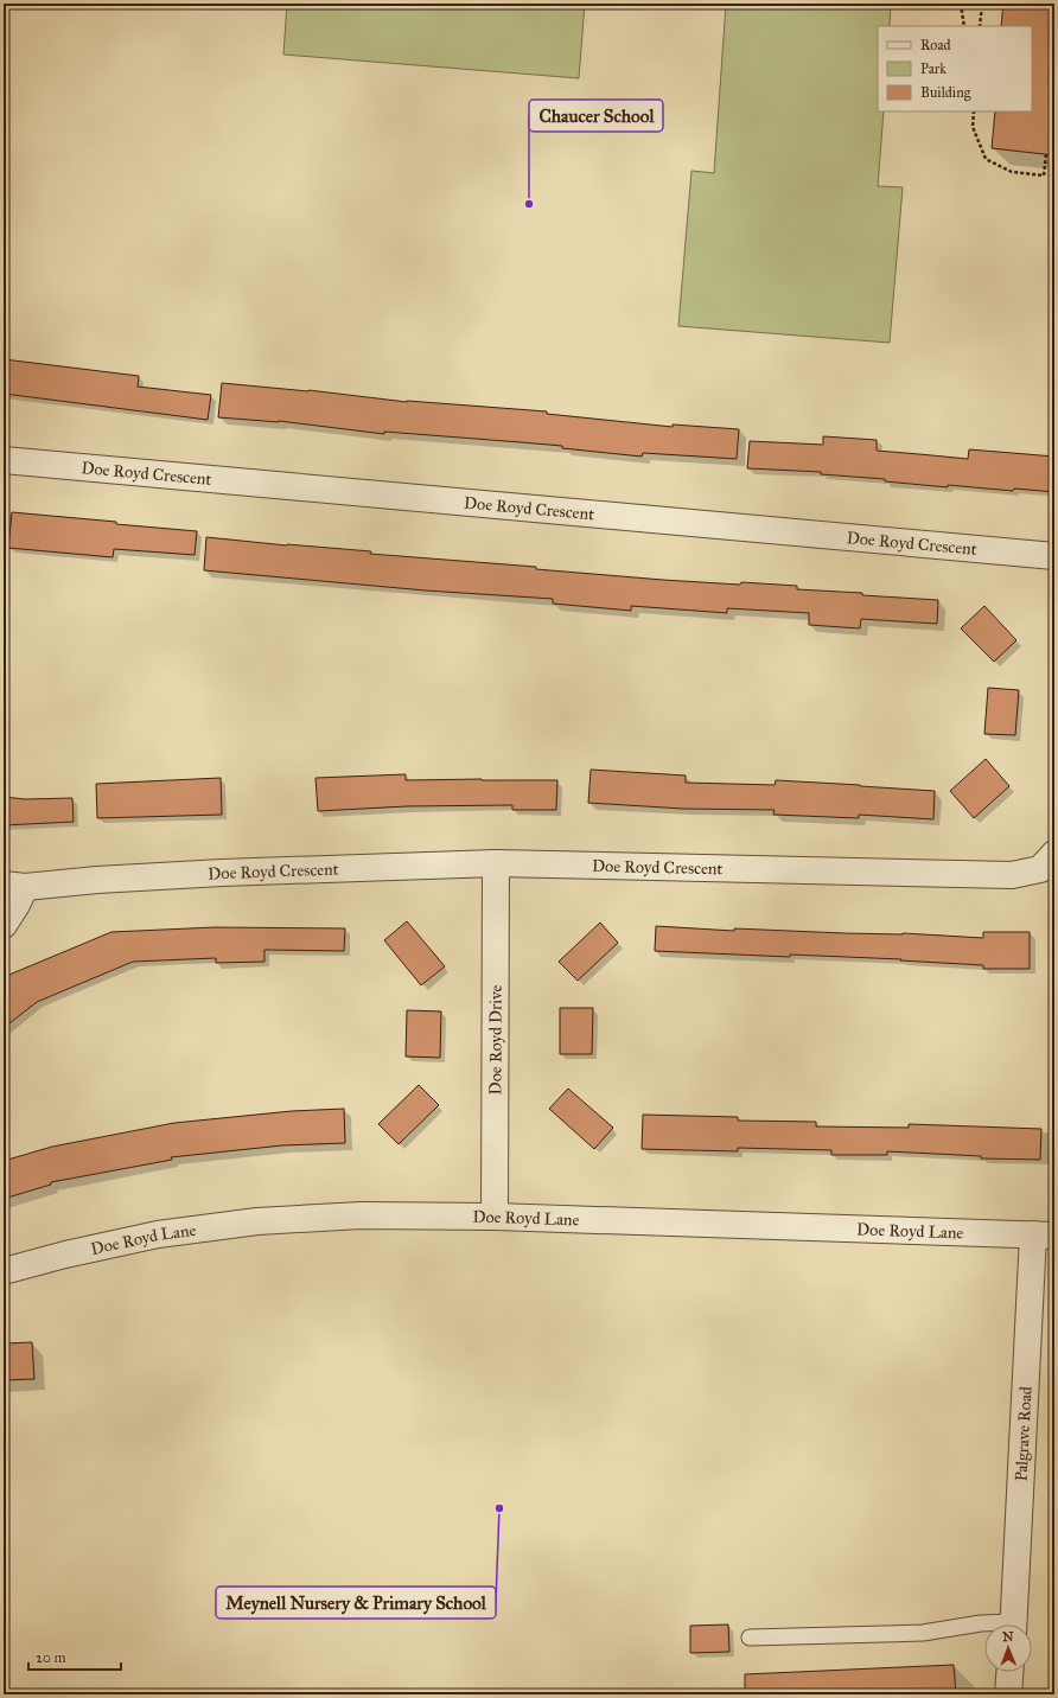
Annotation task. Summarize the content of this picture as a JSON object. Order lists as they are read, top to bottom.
{
  "streets": {
    "street": [
      "Doe Royd Crescent",
      "Doe Royd Drive",
      "Doe Royd Lane",
      "Palgrave Road"
    ]
  },
  "crossings": [
    ["Doe Royd Crescent", "Doe Royd Drive"],
    ["Doe Royd Drive", "Doe Royd Lane"],
    ["Doe Royd Lane", "Palgrave Road"]
  ],
  "places": ["Chaucer School", "Meynell Nursery & Primary School"],
  "legend": ["Road", "Park", "Building"],
  "scale_bar": "20 m",
  "north": "top"
}
